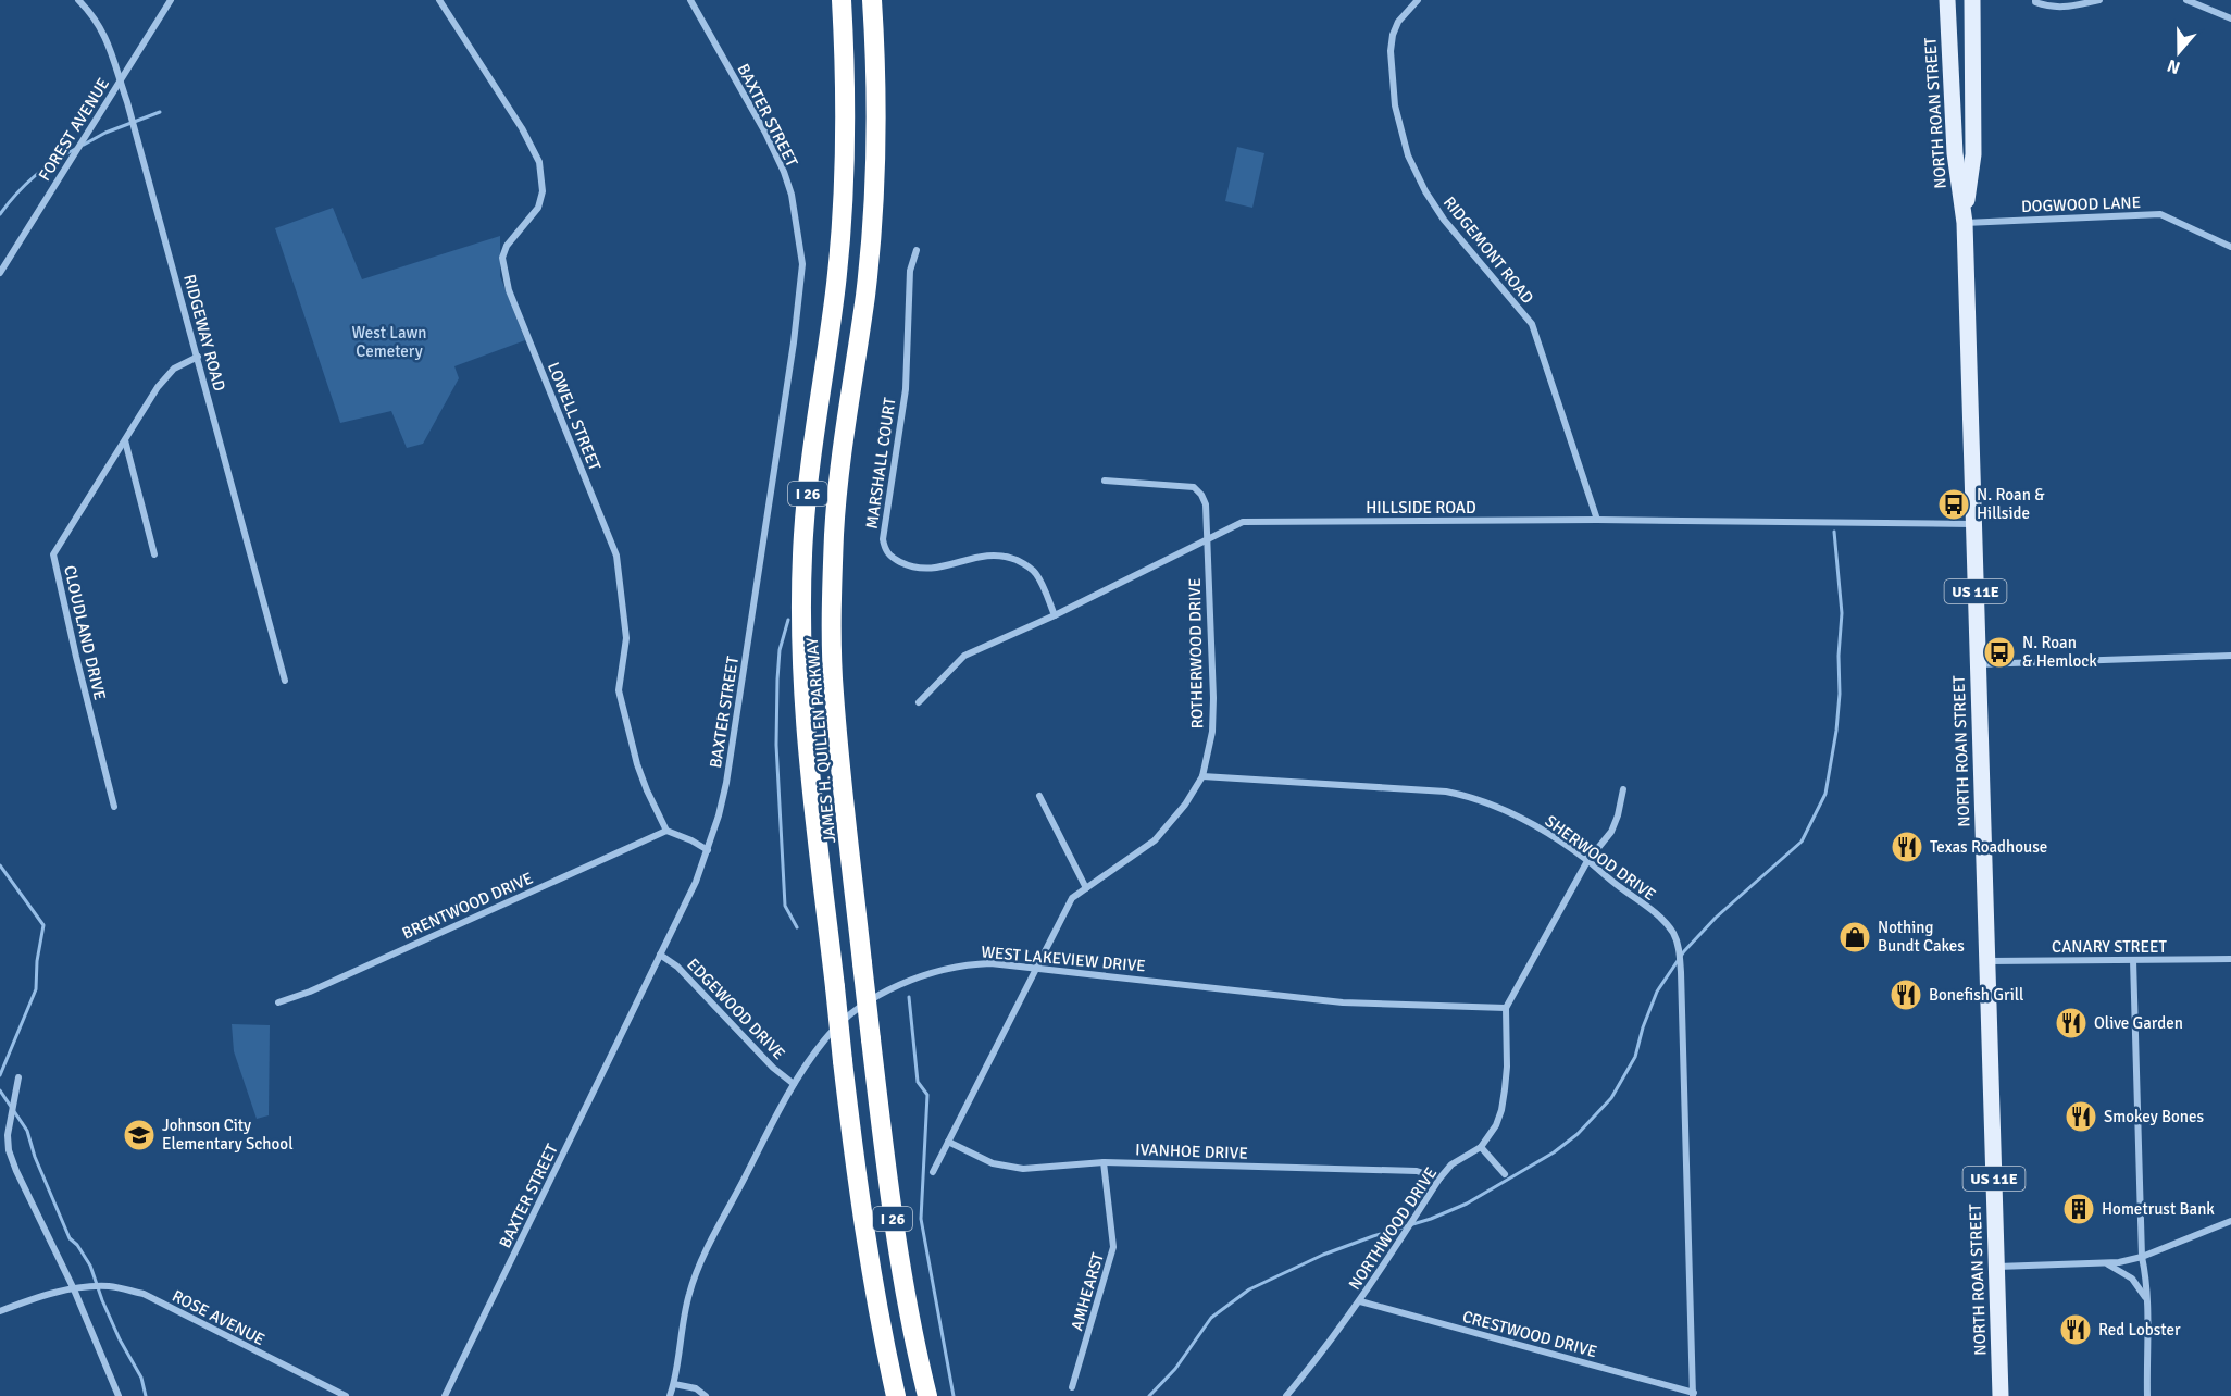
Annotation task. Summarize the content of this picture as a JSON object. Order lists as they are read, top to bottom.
{
  "streets": {
    "highway": ["I 26", "JAMES H. QUILLEN PARKWAY"],
    "main road": ["NORTH ROAN STREET", "US 11E"],
    "street": [
      "BAXTER STREET",
      "FOREST AVENUE",
      "DOGWOOD LANE",
      "RIDGEMONT ROAD",
      "RIDGEWAY ROAD",
      "LOWELL STREET",
      "MARSHALL COURT",
      "HILLSIDE ROAD",
      "CLOUDLAND DRIVE",
      "ROTHERWOOD DRIVE",
      "SHERWOOD DRIVE",
      "BRENTWOOD DRIVE",
      "CANARY STREET",
      "WEST LAKEVIEW DRIVE",
      "EDGEWOOD DRIVE",
      "IVANHOE DRIVE",
      "NORTHWOOD DRIVE",
      "AMHEARST",
      "ROSE AVENUE",
      "CRESTWOOD DRIVE"
    ]
  },
  "crossings": [
    ["NORTH ROAN STREET", "DOGWOOD LANE"],
    ["NORTH ROAN STREET", "HILLSIDE ROAD"],
    ["NORTH ROAN STREET", "CANARY STREET"],
    ["BAXTER STREET", "EDGEWOOD DRIVE"],
    ["FOREST AVENUE", "RIDGEWAY ROAD"],
    ["RIDGEMONT ROAD", "HILLSIDE ROAD"],
    ["RIDGEWAY ROAD", "CLOUDLAND DRIVE"],
    ["LOWELL STREET", "BRENTWOOD DRIVE"],
    ["MARSHALL COURT", "HILLSIDE ROAD"],
    ["HILLSIDE ROAD", "ROTHERWOOD DRIVE"],
    ["ROTHERWOOD DRIVE", "SHERWOOD DRIVE"],
    ["ROTHERWOOD DRIVE", "WEST LAKEVIEW DRIVE"],
    ["ROTHERWOOD DRIVE", "IVANHOE DRIVE"],
    ["SHERWOOD DRIVE", "CRESTWOOD DRIVE"],
    ["WEST LAKEVIEW DRIVE", "EDGEWOOD DRIVE"],
    ["WEST LAKEVIEW DRIVE", "NORTHWOOD DRIVE"],
    ["IVANHOE DRIVE", "NORTHWOOD DRIVE"],
    ["IVANHOE DRIVE", "AMHEARST"],
    ["NORTHWOOD DRIVE", "CRESTWOOD DRIVE"]
  ],
  "parks": ["West Lawn Cemetery"],
  "places": {
    "bus stop": ["N. Roan & Hillside", "N. Roan & Hemlock"],
    "restaurant": [
      "Texas Roadhouse",
      "Bonefish Grill",
      "Olive Garden",
      "Smokey Bones",
      "Red Lobster"
    ],
    "shop": ["Nothing Bundt Cakes"],
    "school or university": ["Johnson City Elementary School"],
    "building": ["Hometrust Bank"]
  },
  "north": "bottom"
}
